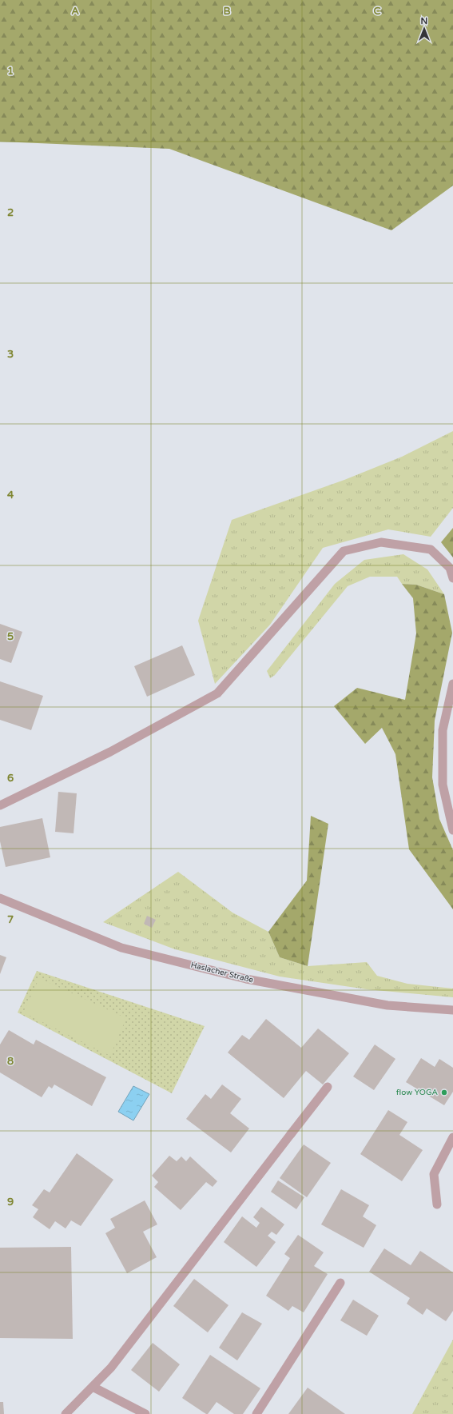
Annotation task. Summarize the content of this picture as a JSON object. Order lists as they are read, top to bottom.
{
  "streets": {
    "street": ["Haslacher Straße"]
  },
  "places": ["flow YOGA"],
  "north": "top",
  "grid": {
    "columns": ["A", "B", "C"],
    "rows": [
      "1",
      "2",
      "3",
      "4",
      "5",
      "6",
      "7",
      "8",
      "9"
    ]
  }
}
